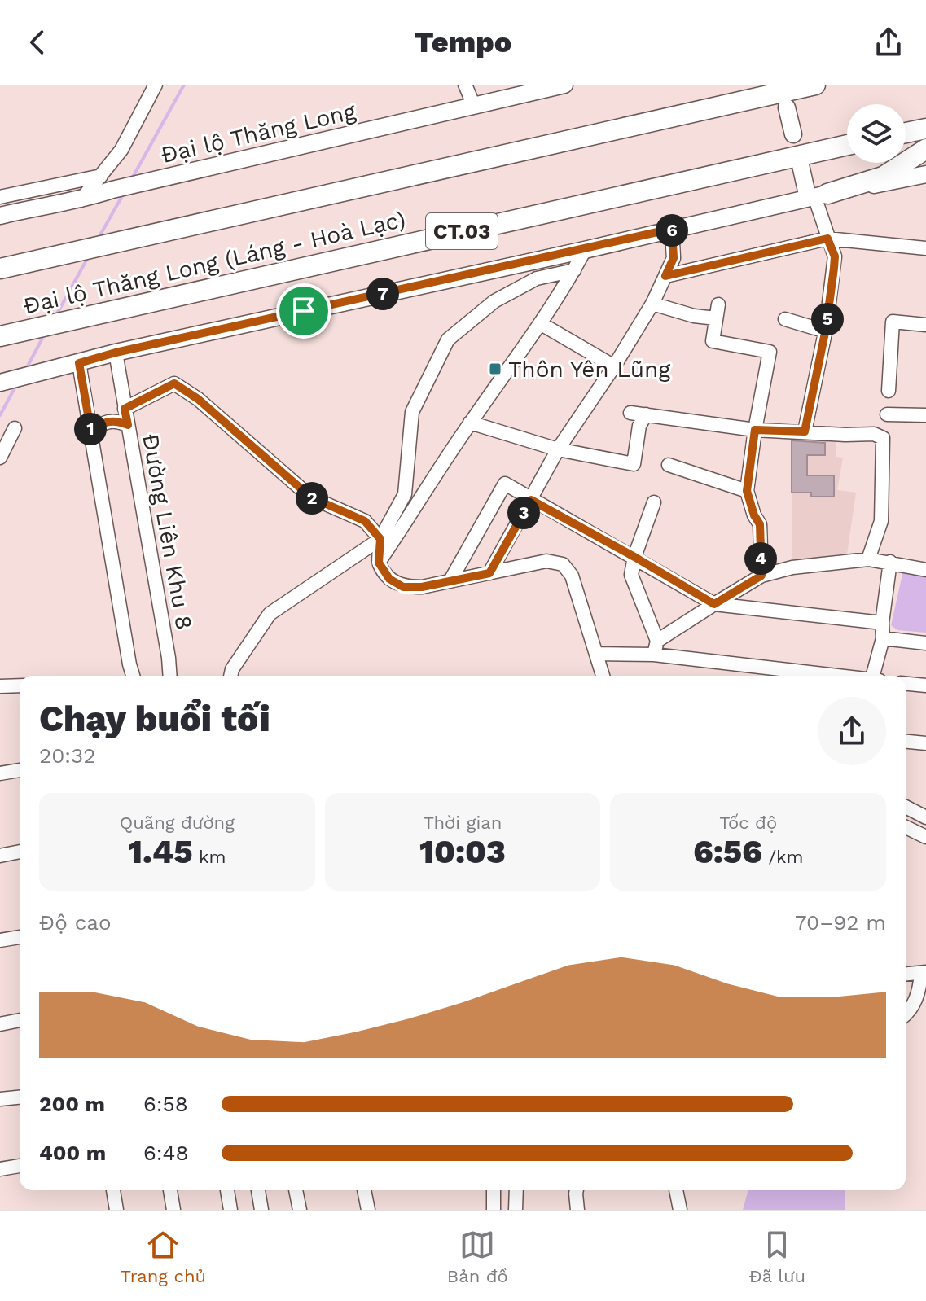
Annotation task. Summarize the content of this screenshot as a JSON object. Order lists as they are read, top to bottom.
{
  "streets": {
    "highway": ["CT.03", "Đại lộ Thăng Long (Láng - Hoà Lạc)"],
    "main road": ["Đại lộ Thăng Long"],
    "street": ["Đường Liên Khu 8"]
  },
  "places": {
    "transit": ["Thôn Yên Lũng"]
  },
  "page": {
    "header": "Tempo",
    "pins": [
      "6",
      "7",
      "5",
      "1",
      "2",
      "3",
      "4"
    ],
    "heading": ["Chạy buổi tối", "20:32"],
    "stats": [
      ["Quãng đường", "1.45 km"],
      ["Thời gian", "10:03"],
      ["Tốc độ", "6:56 /km"]
    ],
    "chart": ["Độ cao", "70–92 m"],
    "list": [
      {
        "name": "200 m",
        "note": "6:58"
      },
      {
        "name": "400 m",
        "note": "6:48"
      }
    ],
    "tabs": ["Trang chủ", "Bản đồ", "Đã lưu"]
  }
}
